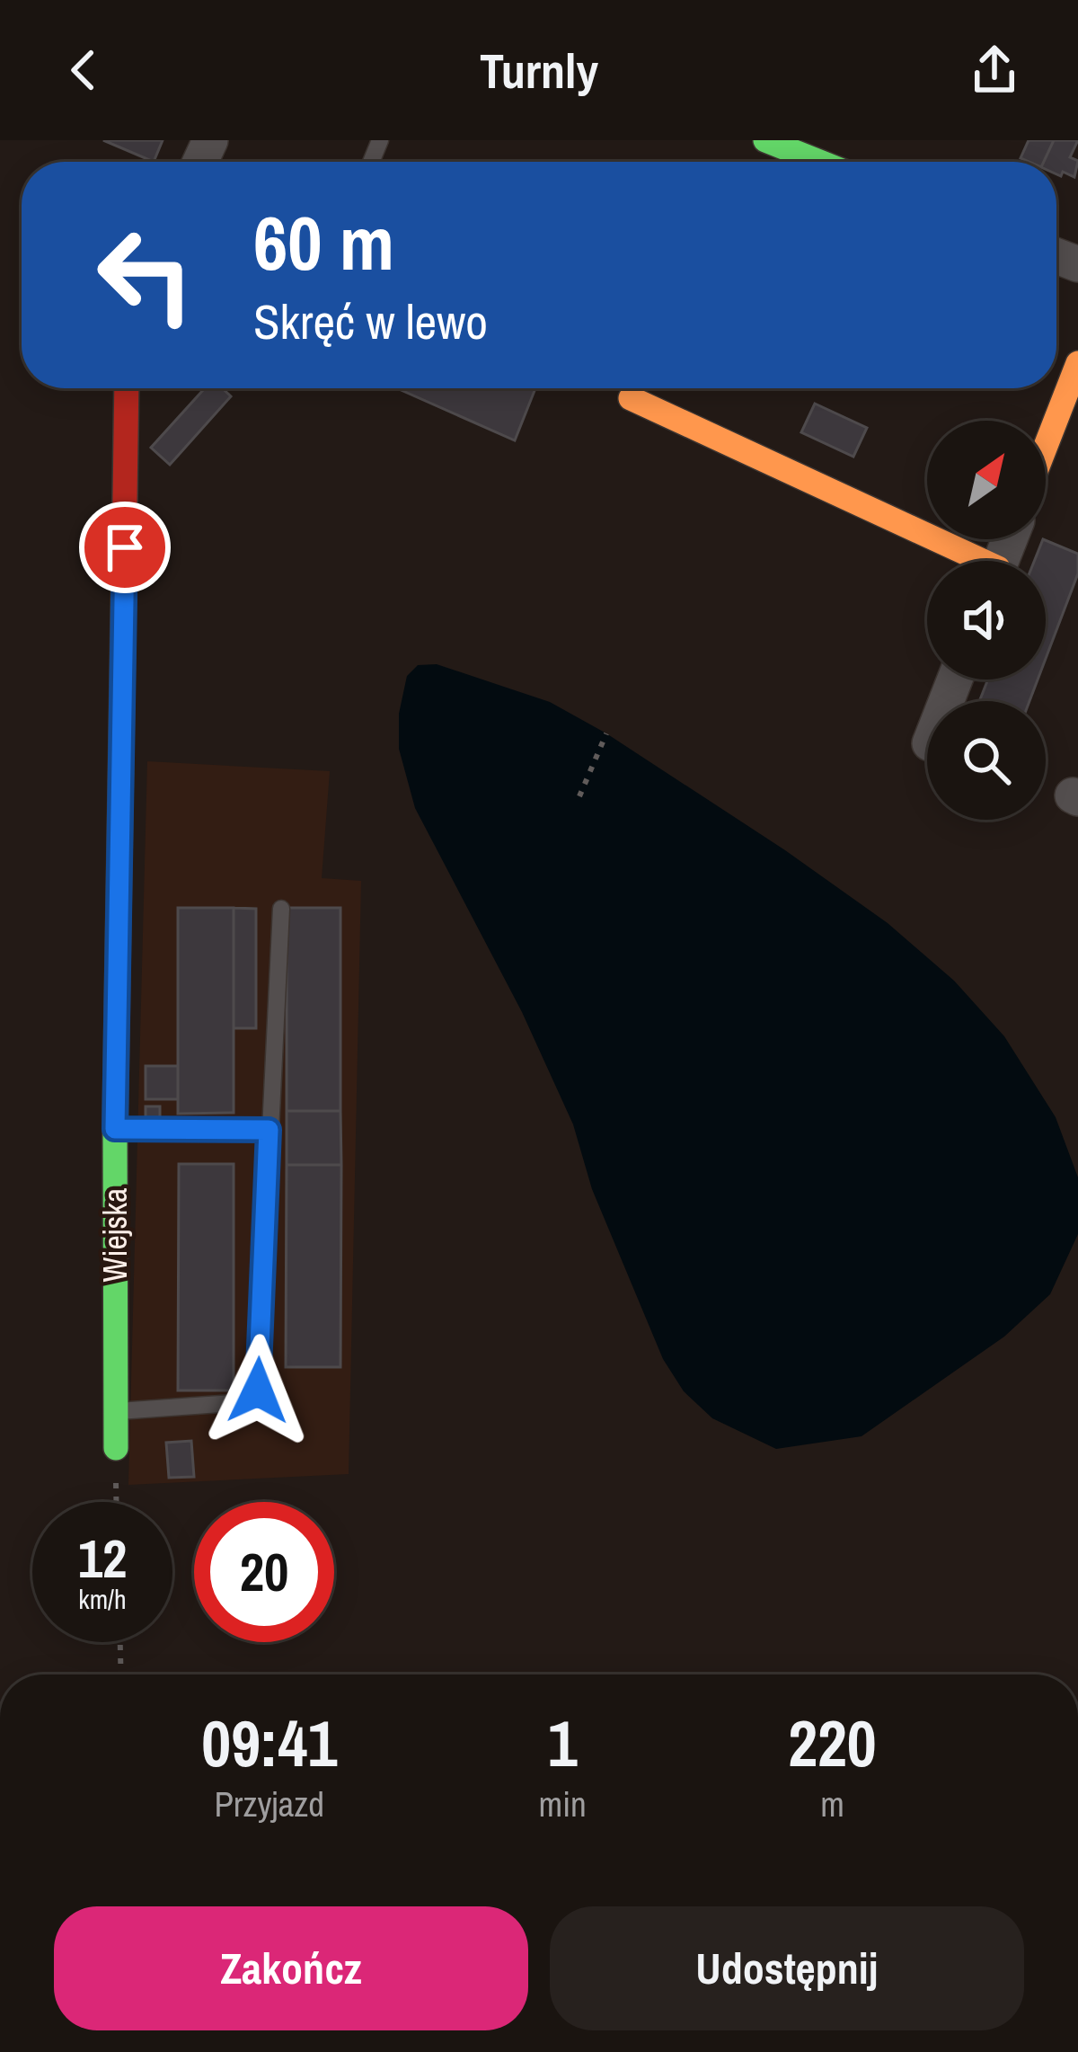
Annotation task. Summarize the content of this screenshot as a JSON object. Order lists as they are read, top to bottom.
{
  "streets": {
    "street": ["Wiejska"]
  },
  "north": "top right",
  "page": {
    "header": "Turnly",
    "turn": ["60 m", "Skręć w lewo"],
    "speed": "12 km/h",
    "limit": "20",
    "eta": [
      "09:41",
      "Przyjazd",
      "1",
      "min",
      "220",
      "m"
    ],
    "buttons": ["Zakończ", "Udostępnij"]
  }
}
